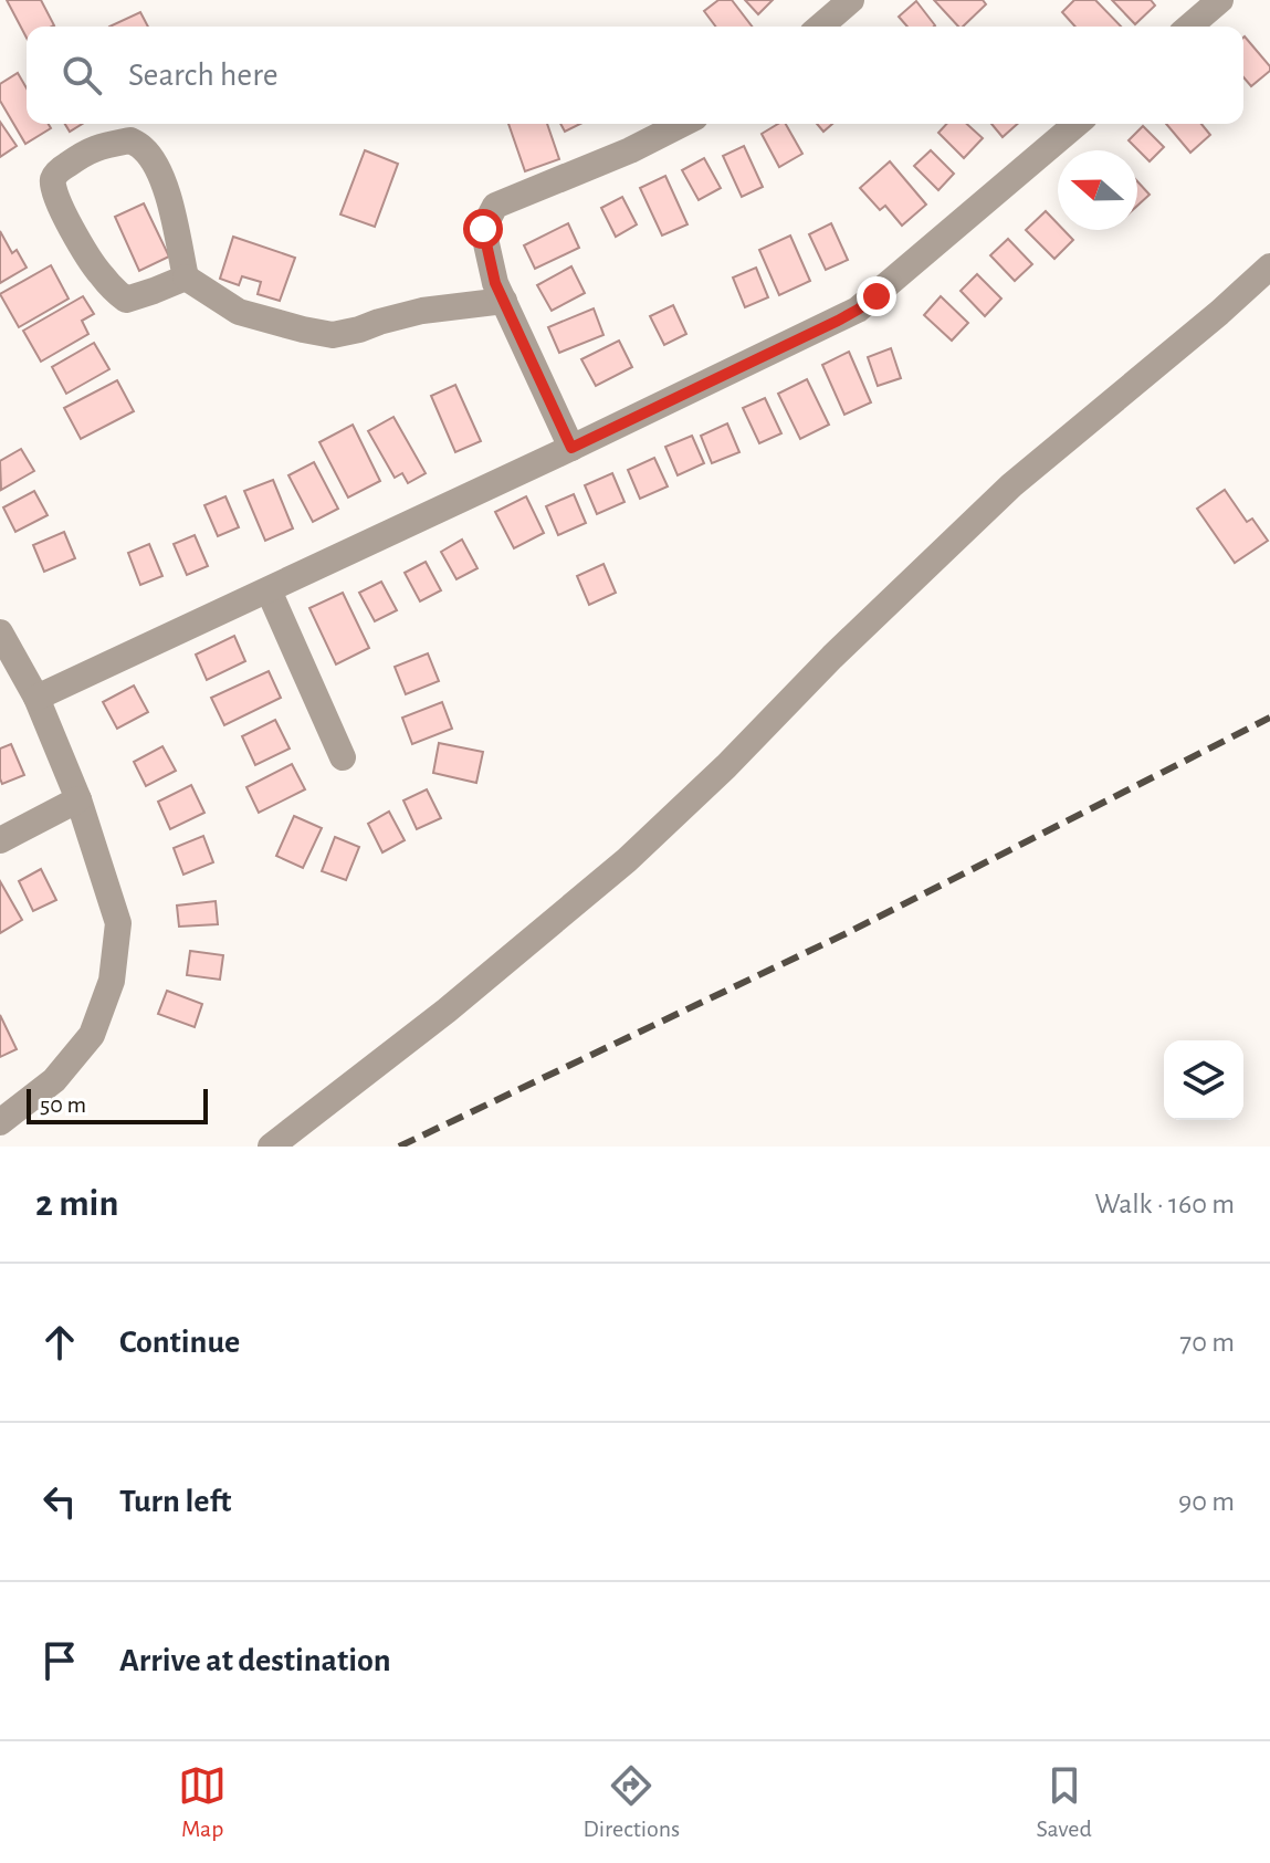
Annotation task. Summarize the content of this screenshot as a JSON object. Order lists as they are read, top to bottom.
{
  "scale_bar": "50 m",
  "north": "left",
  "page": {
    "search": "Search here",
    "scale": "50 m",
    "heading": ["2 min", "Walk · 160 m"],
    "list": [
      ["Continue", "70 m"],
      ["Turn left", "90 m"],
      "Arrive at destination"
    ],
    "nav": ["Map", "Directions", "Saved"]
  }
}
